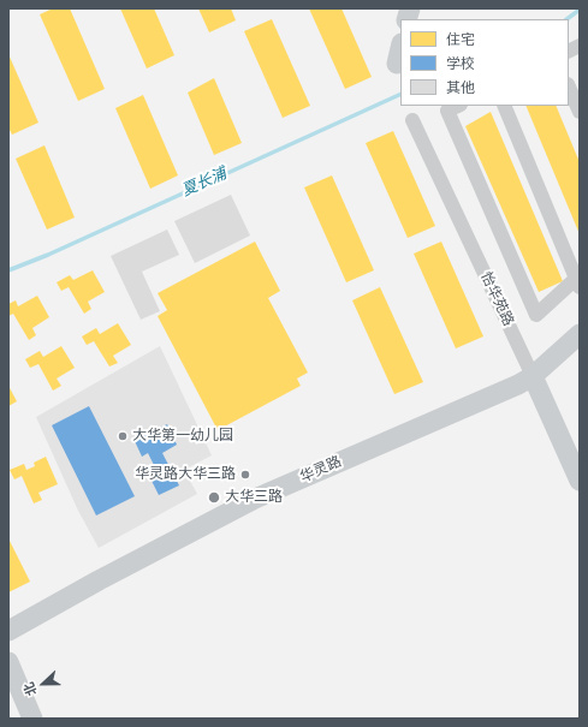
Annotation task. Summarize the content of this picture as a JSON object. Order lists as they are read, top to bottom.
{
  "streets": {
    "main road": ["怡华苑路", "华灵路"]
  },
  "crossings": [
    ["怡华苑路", "华灵路"]
  ],
  "water": ["夏长浦"],
  "places": ["大华第一幼儿园", "华灵路大华三路", "大华三路"],
  "legend": ["住宅", "学校", "其他"],
  "north": "left"
}
